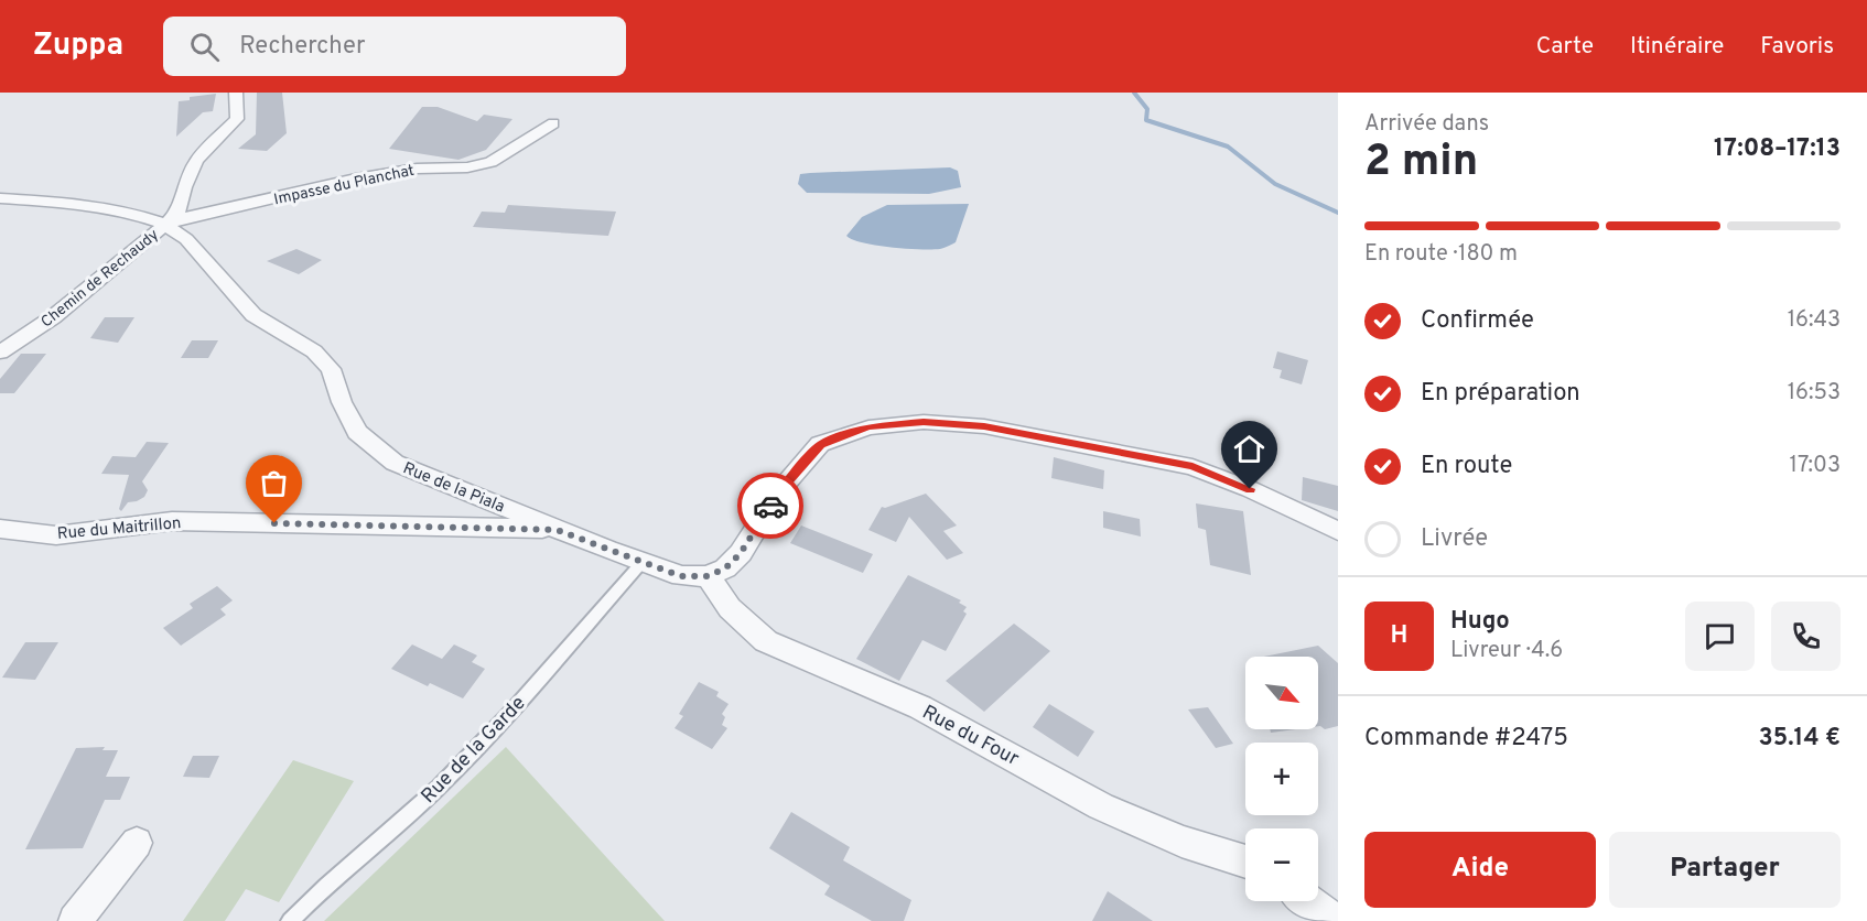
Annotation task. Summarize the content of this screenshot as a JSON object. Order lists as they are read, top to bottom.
{
  "streets": {
    "street": [
      "Impasse du Planchat",
      "Chemin de Rechaudy",
      "Rue de la Piala",
      "Rue du Maitrillon",
      "Rue du Four"
    ],
    "lane": ["Rue de la Garde"]
  },
  "crossings": [
    ["Impasse du Planchat", "Chemin de Rechaudy"],
    ["Impasse du Planchat", "Rue de la Piala"],
    ["Chemin de Rechaudy", "Rue de la Piala"],
    ["Rue de la Piala", "Rue du Maitrillon"],
    ["Rue de la Piala", "Rue du Four"],
    ["Rue de la Piala", "Rue de la Garde"]
  ],
  "north": "bottom right",
  "page": {
    "header": "Zuppa",
    "search": "Rechercher",
    "nav": ["Carte", "Itinéraire", "Favoris"],
    "heading": ["2 min", "Arrivée dans", "17:08–17:13"],
    "panel": [
      "Hugo",
      "Livreur · 4.6",
      "Commande #2475",
      "35.14 €"
    ],
    "bar": "En route · 180 m",
    "list": [
      ["Confirmée", "16:43"],
      ["En préparation", "16:53"],
      ["En route", "17:03"],
      "Livrée"
    ],
    "round": "H",
    "map_buttons": ["+", "−"],
    "buttons": ["Aide", "Partager"]
  }
}
